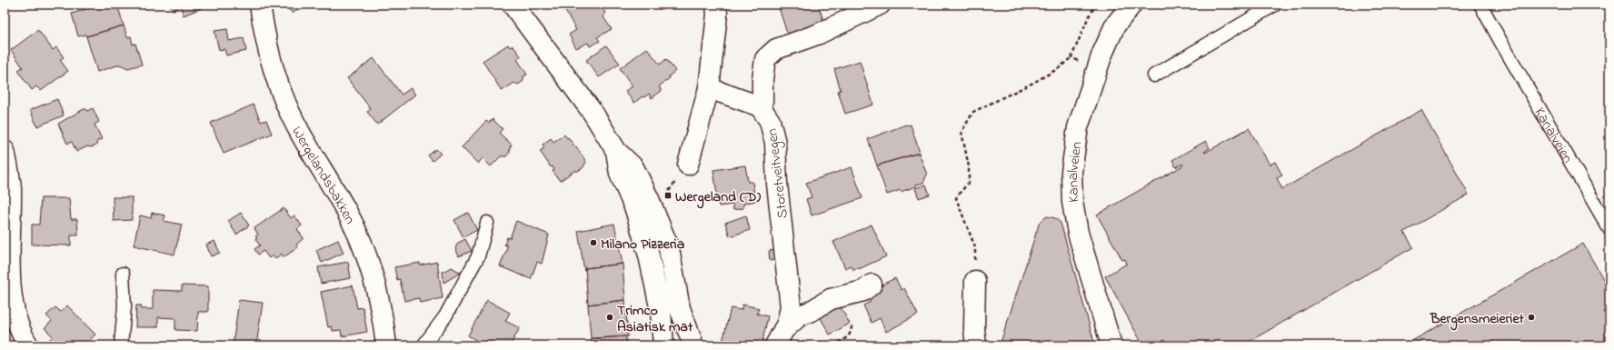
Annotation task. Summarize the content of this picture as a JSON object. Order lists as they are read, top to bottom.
{
  "streets": {
    "street": ["Kanalveien", "Storetveitvegen", "Wergelandsbakken"]
  },
  "places": {
    "transit": ["Wergeland (D)"],
    "other": ["Milano Pizzeria", "Trimco Asiatisk mat", "Bergensmeieriet"]
  }
}
